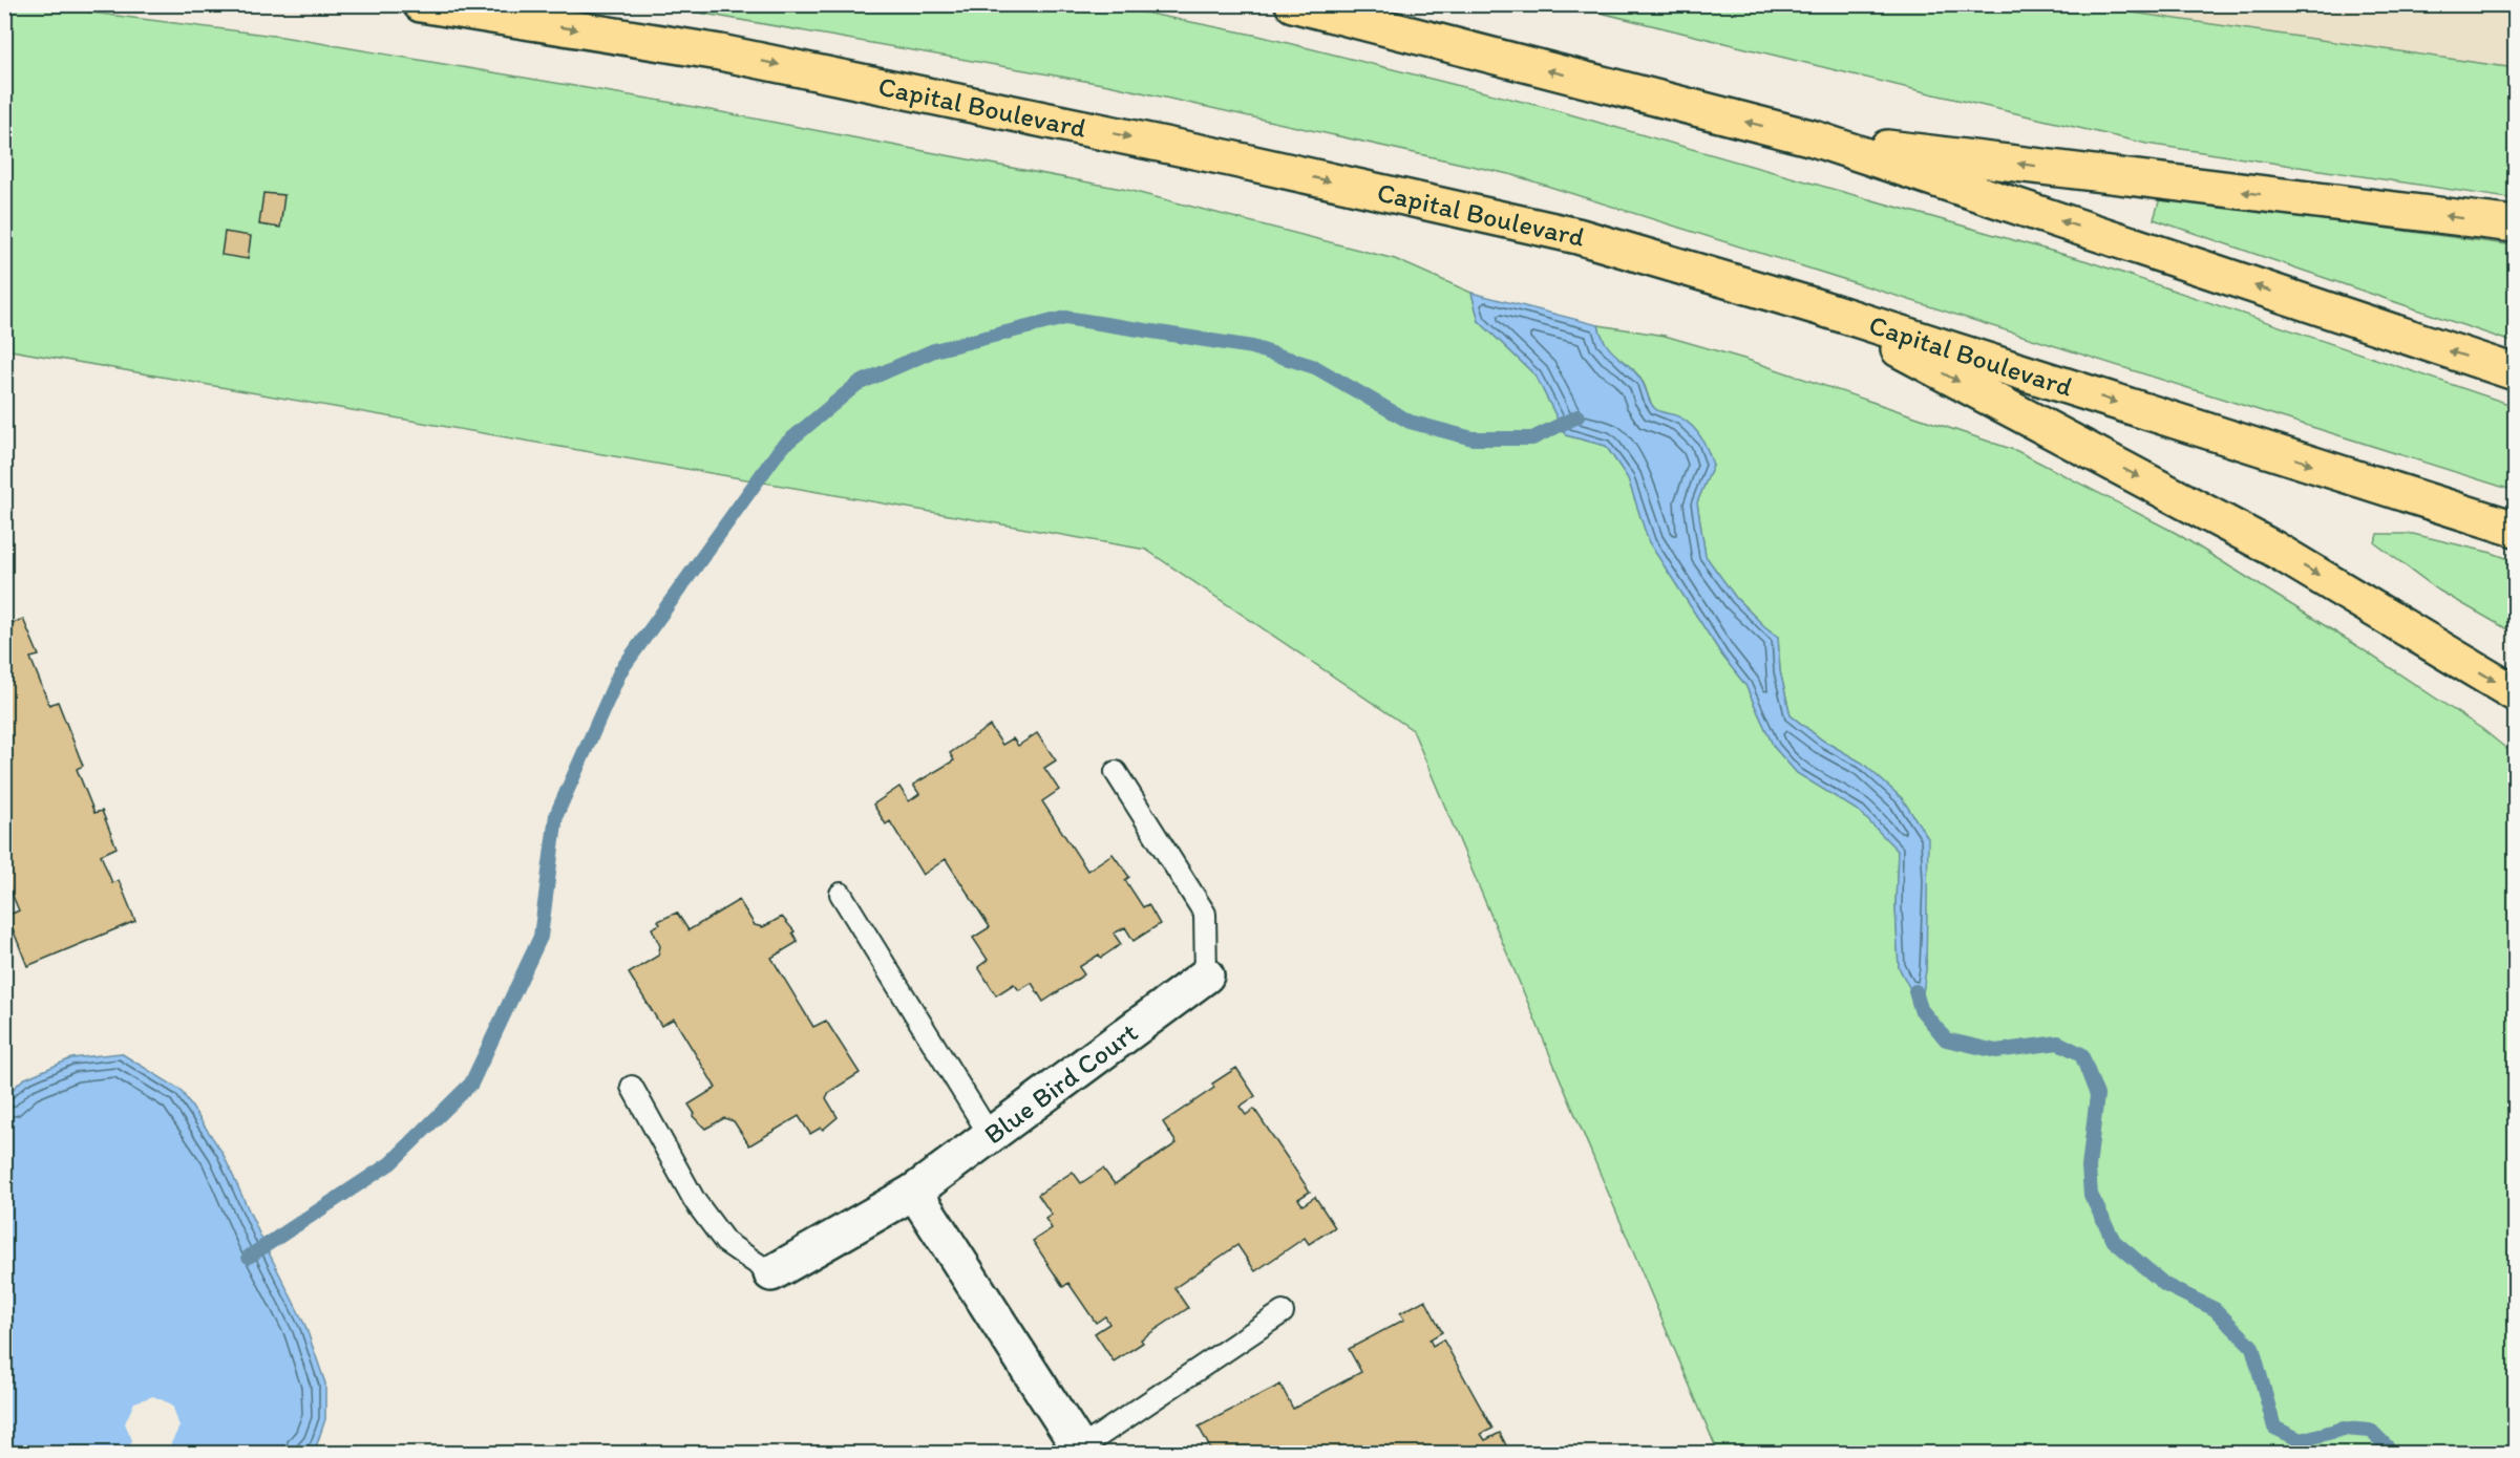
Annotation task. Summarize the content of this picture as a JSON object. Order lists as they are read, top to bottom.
{
  "streets": {
    "highway": ["Capital Boulevard"],
    "street": ["Blue Bird Court"]
  }
}
